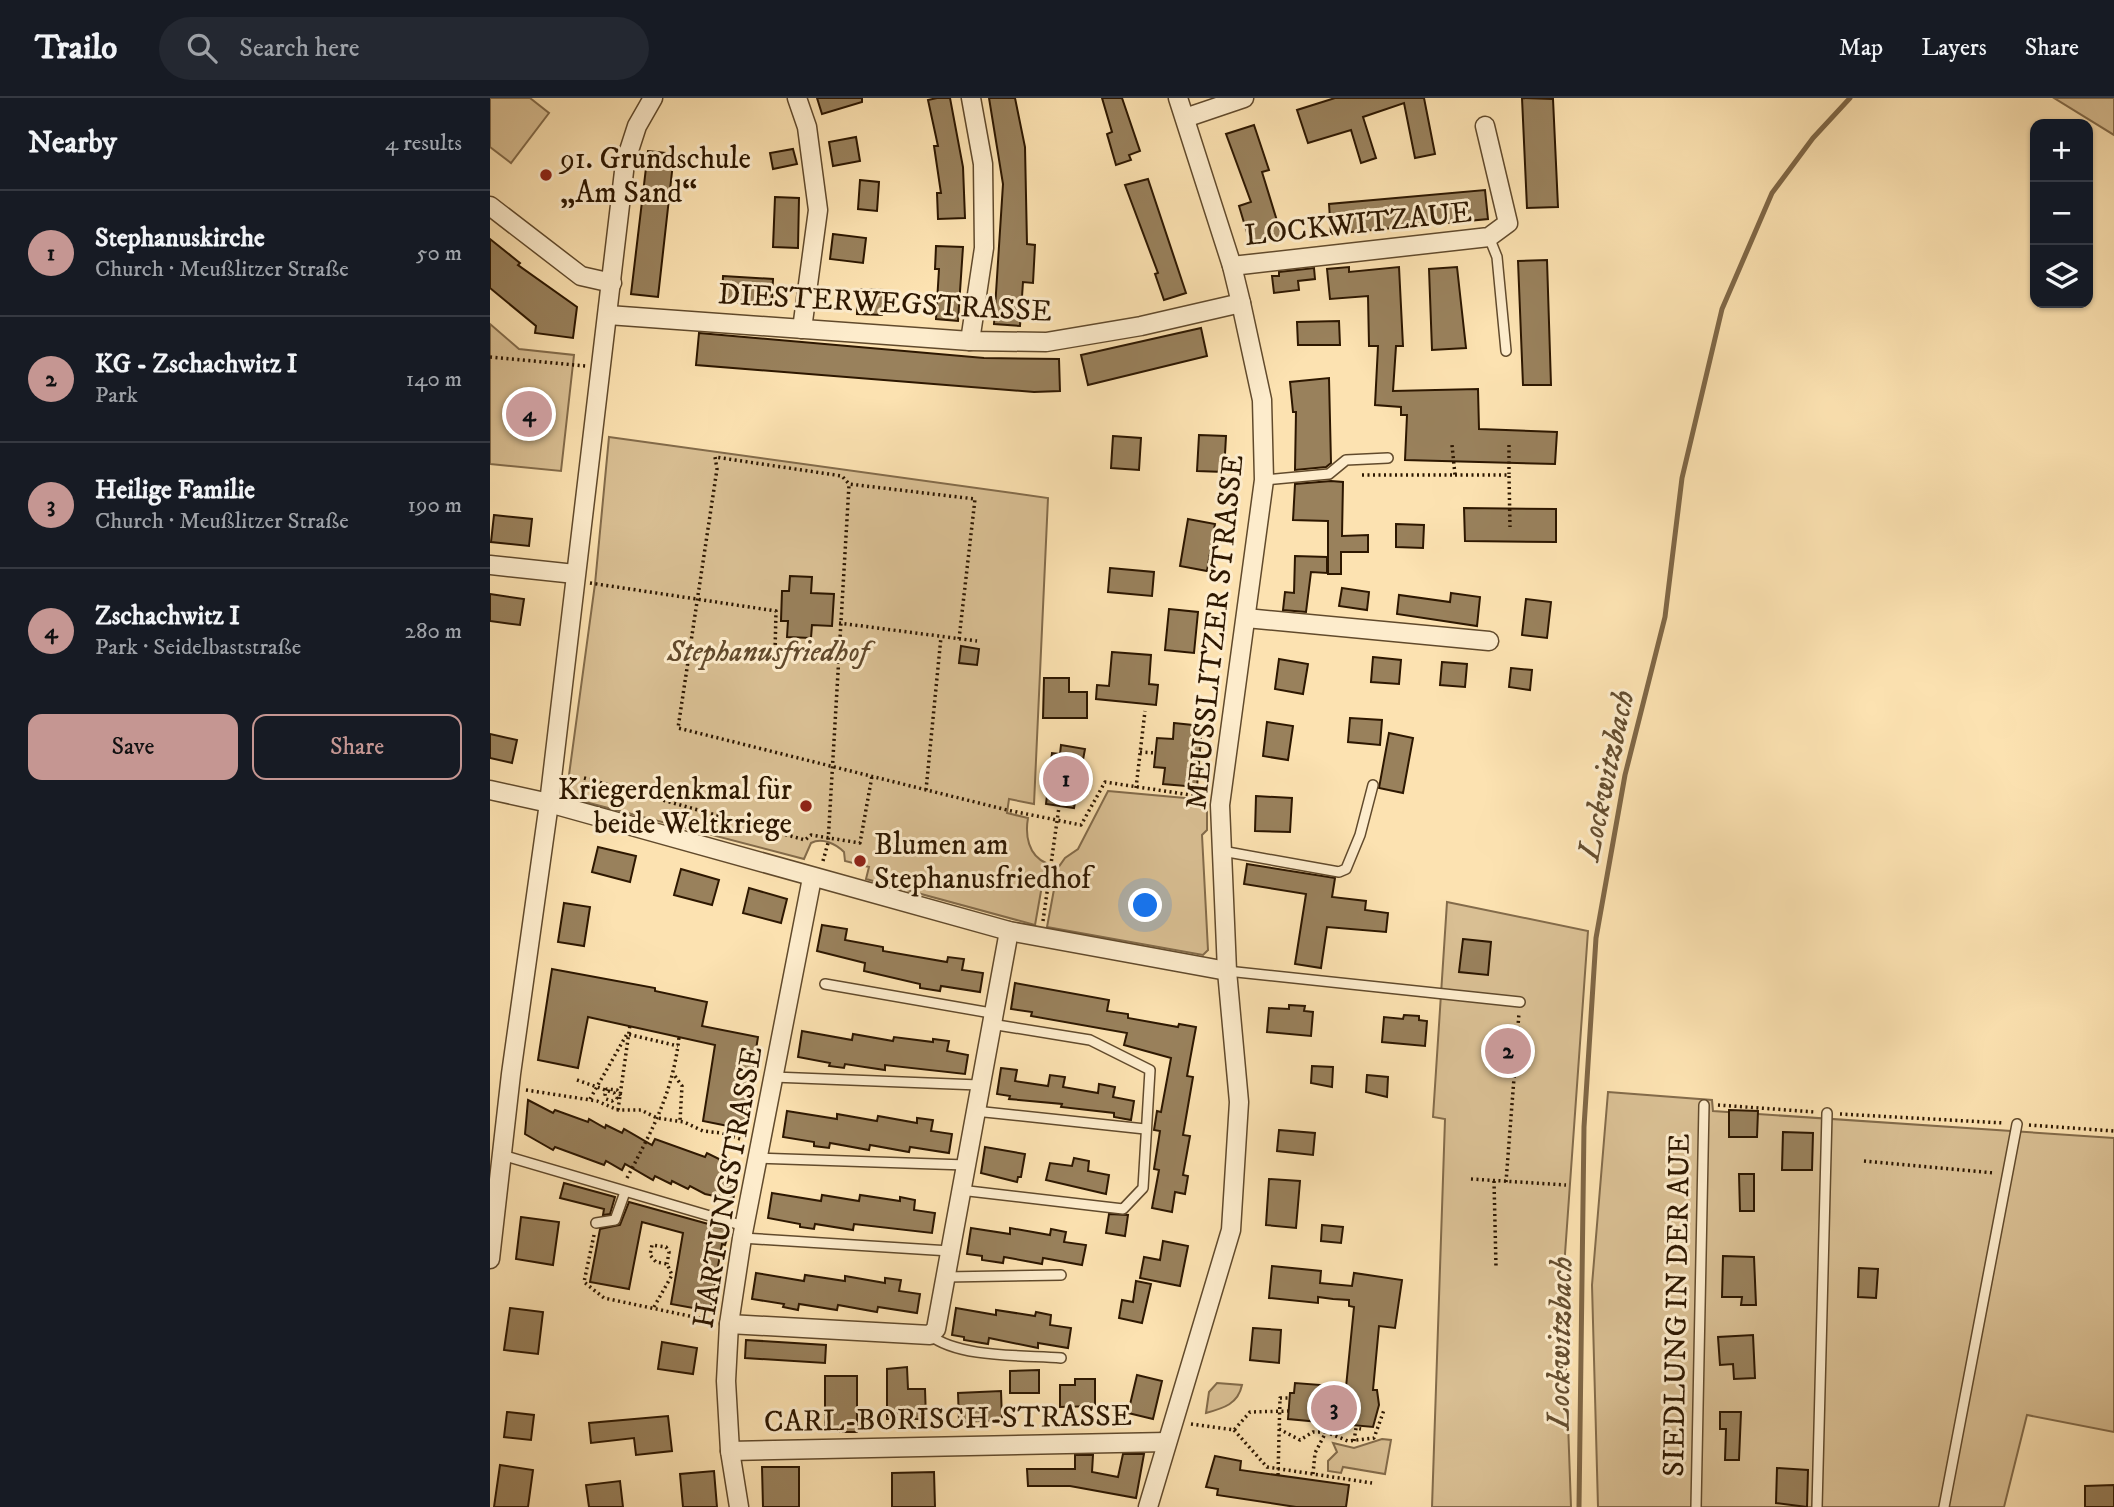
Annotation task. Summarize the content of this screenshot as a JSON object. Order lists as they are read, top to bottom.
{
  "streets": {
    "street": [
      "LOCKWITZAUE",
      "DIESTERWEGSTRASSE",
      "MEUSSLITZER STRASSE",
      "HARTUNGSTRASSE",
      "CARL-BORISCH-STRASSE"
    ],
    "lane": ["SIEDLUNG IN DER AUE"]
  },
  "crossings": [
    ["LOCKWITZAUE", "MEUSSLITZER STRASSE"],
    ["DIESTERWEGSTRASSE", "MEUSSLITZER STRASSE"],
    ["MEUSSLITZER STRASSE", "CARL-BORISCH-STRASSE"],
    ["HARTUNGSTRASSE", "CARL-BORISCH-STRASSE"]
  ],
  "water": ["Lockwitzbach"],
  "parks": ["Stephanusfriedhof"],
  "places": ["91. Grundschule „Am Sand“", "Kriegerdenkmal für beide Weltkriege", "Blumen am Stephanusfriedhof"],
  "page": {
    "header": "Trailo",
    "search": "Search here",
    "nav": ["Map", "Layers", "Share"],
    "heading": ["Nearby", "4 results"],
    "map_buttons": ["+", "−"],
    "list": [
      {
        "mark": "1",
        "name": "Stephanuskirche",
        "note": "Church · Meußlitzer Straße",
        "value": "50 m"
      },
      {
        "mark": "2",
        "name": "KG - Zschachwitz I",
        "note": "Park",
        "value": "140 m"
      },
      {
        "mark": "3",
        "name": "Heilige Familie",
        "note": "Church · Meußlitzer Straße",
        "value": "190 m"
      },
      {
        "mark": "4",
        "name": "Zschachwitz I",
        "note": "Park · Seidelbaststraße",
        "value": "280 m"
      }
    ],
    "pins": [
      "4",
      "1",
      "2",
      "3"
    ],
    "buttons": ["Save", "Share"]
  }
}
